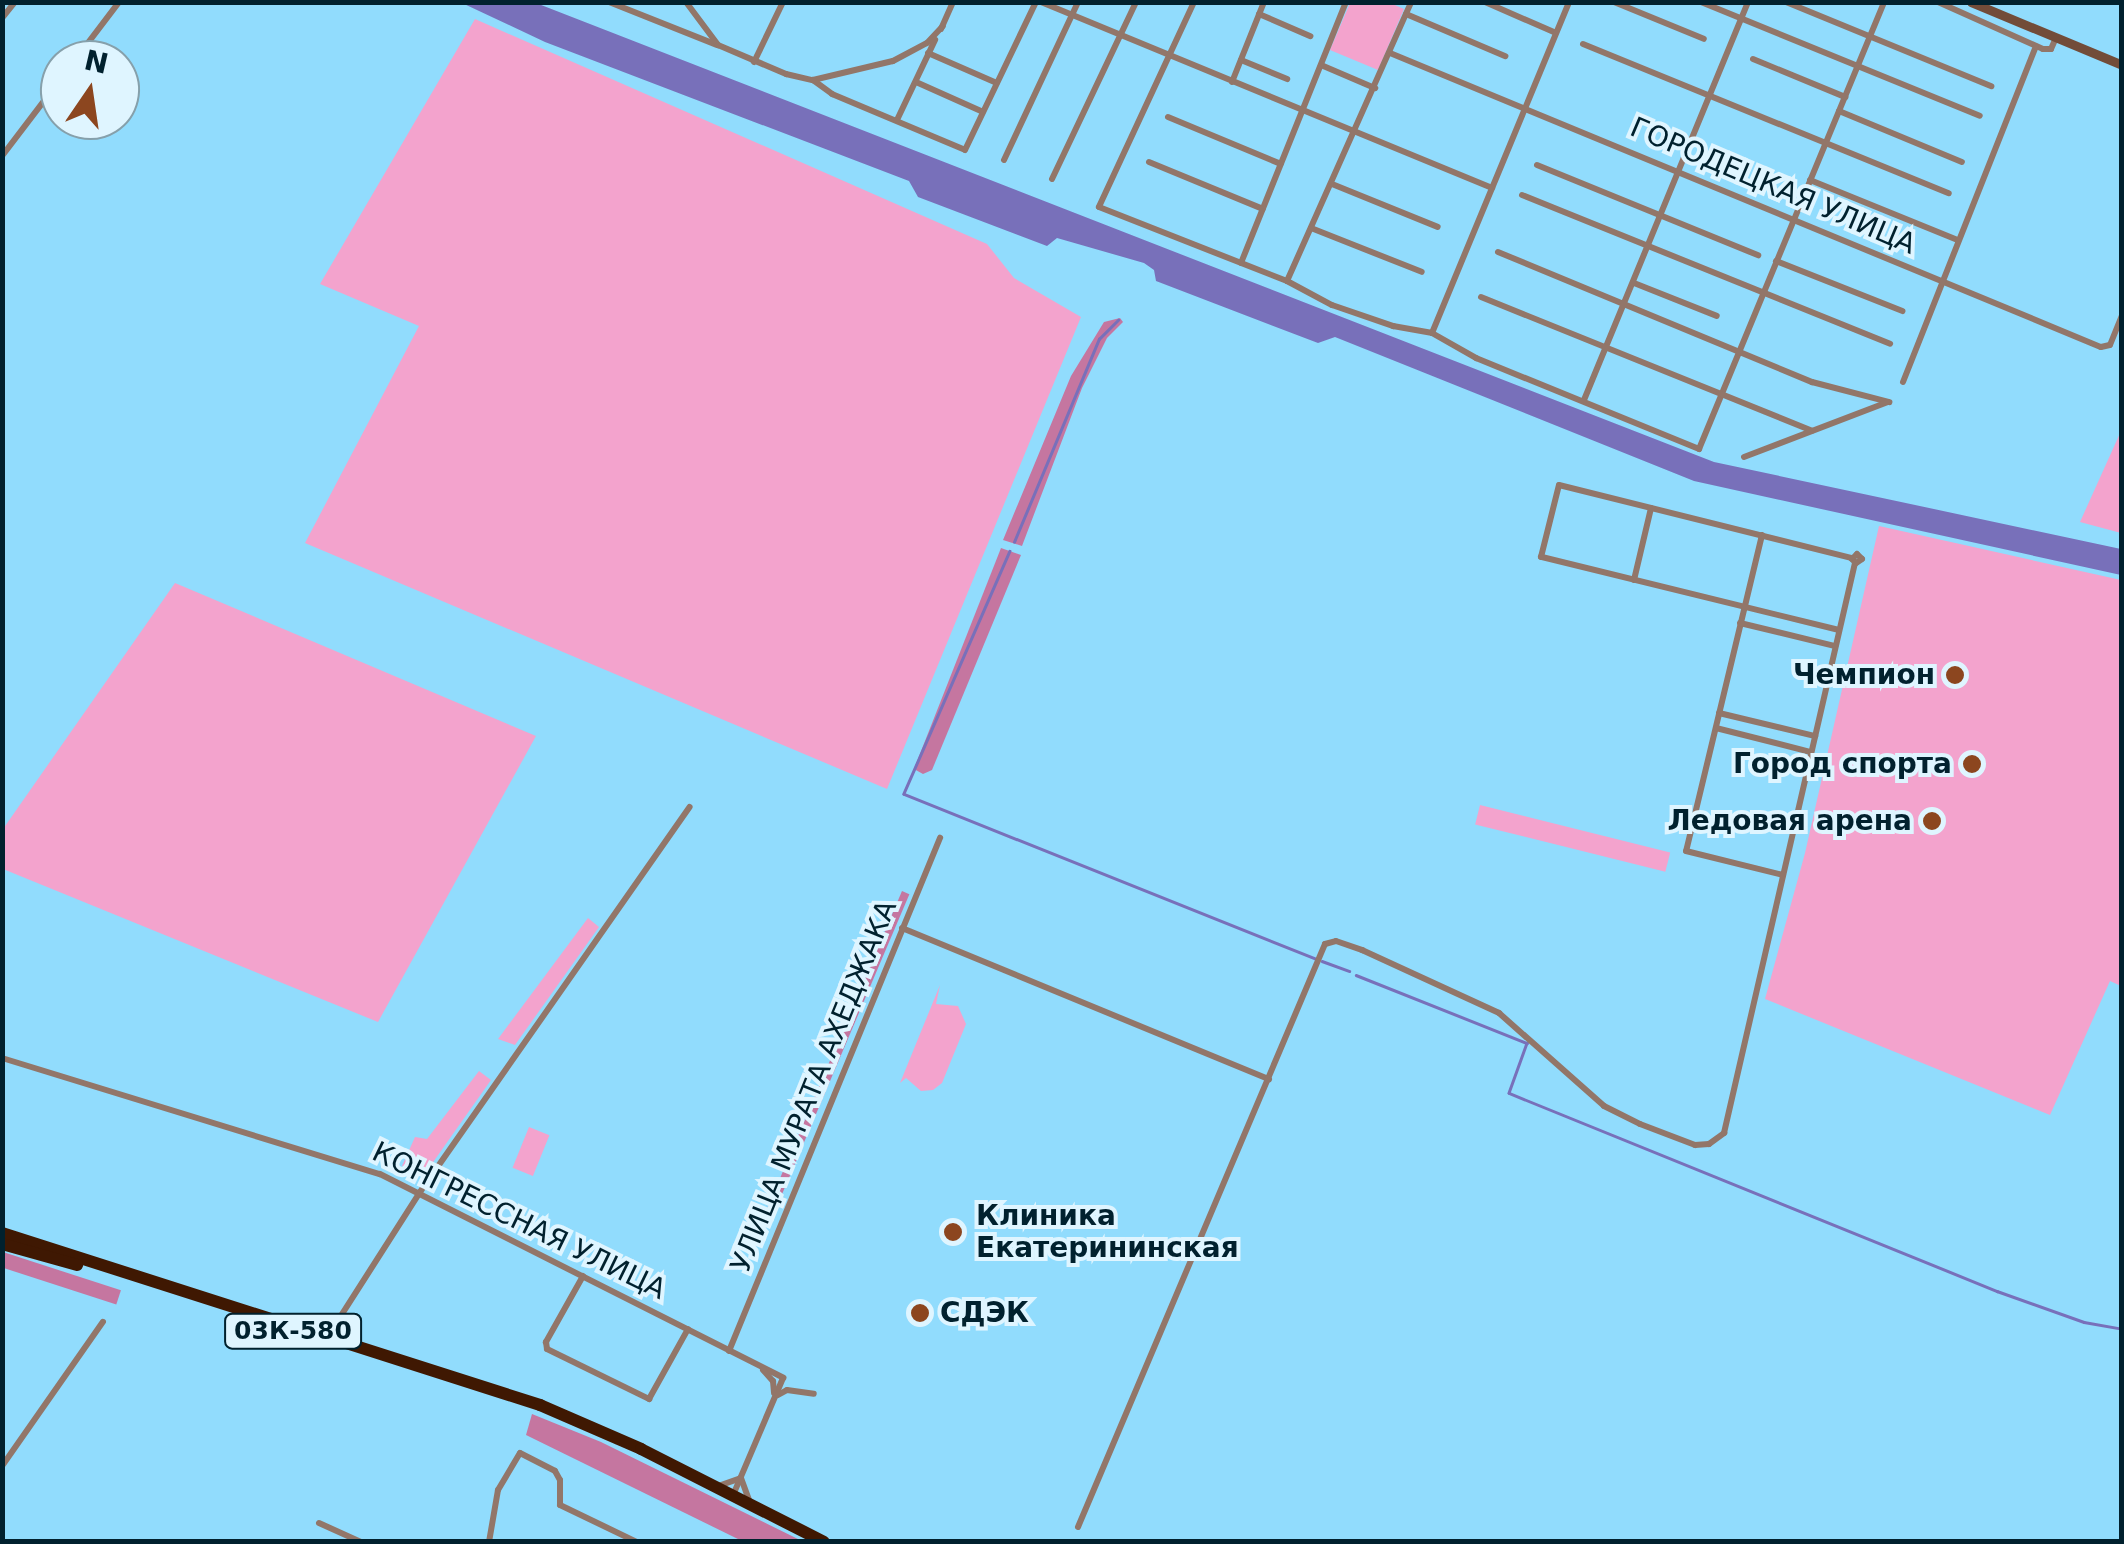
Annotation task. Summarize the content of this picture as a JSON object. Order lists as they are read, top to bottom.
{
  "streets": {
    "highway": ["03К-580"],
    "street": ["ГОРОДЕЦКАЯ УЛИЦА", "УЛИЦА МУРАТА АХЕДЖАКА", "КОНГРЕССНАЯ УЛИЦА"]
  },
  "crossings": [
    ["УЛИЦА МУРАТА АХЕДЖАКА", "КОНГРЕССНАЯ УЛИЦА"]
  ],
  "places": [
    "Чемпион",
    "Город спорта",
    "Ледовая арена",
    "Клиника Екатерининская",
    "СДЭК"
  ],
  "north": "top"
}
